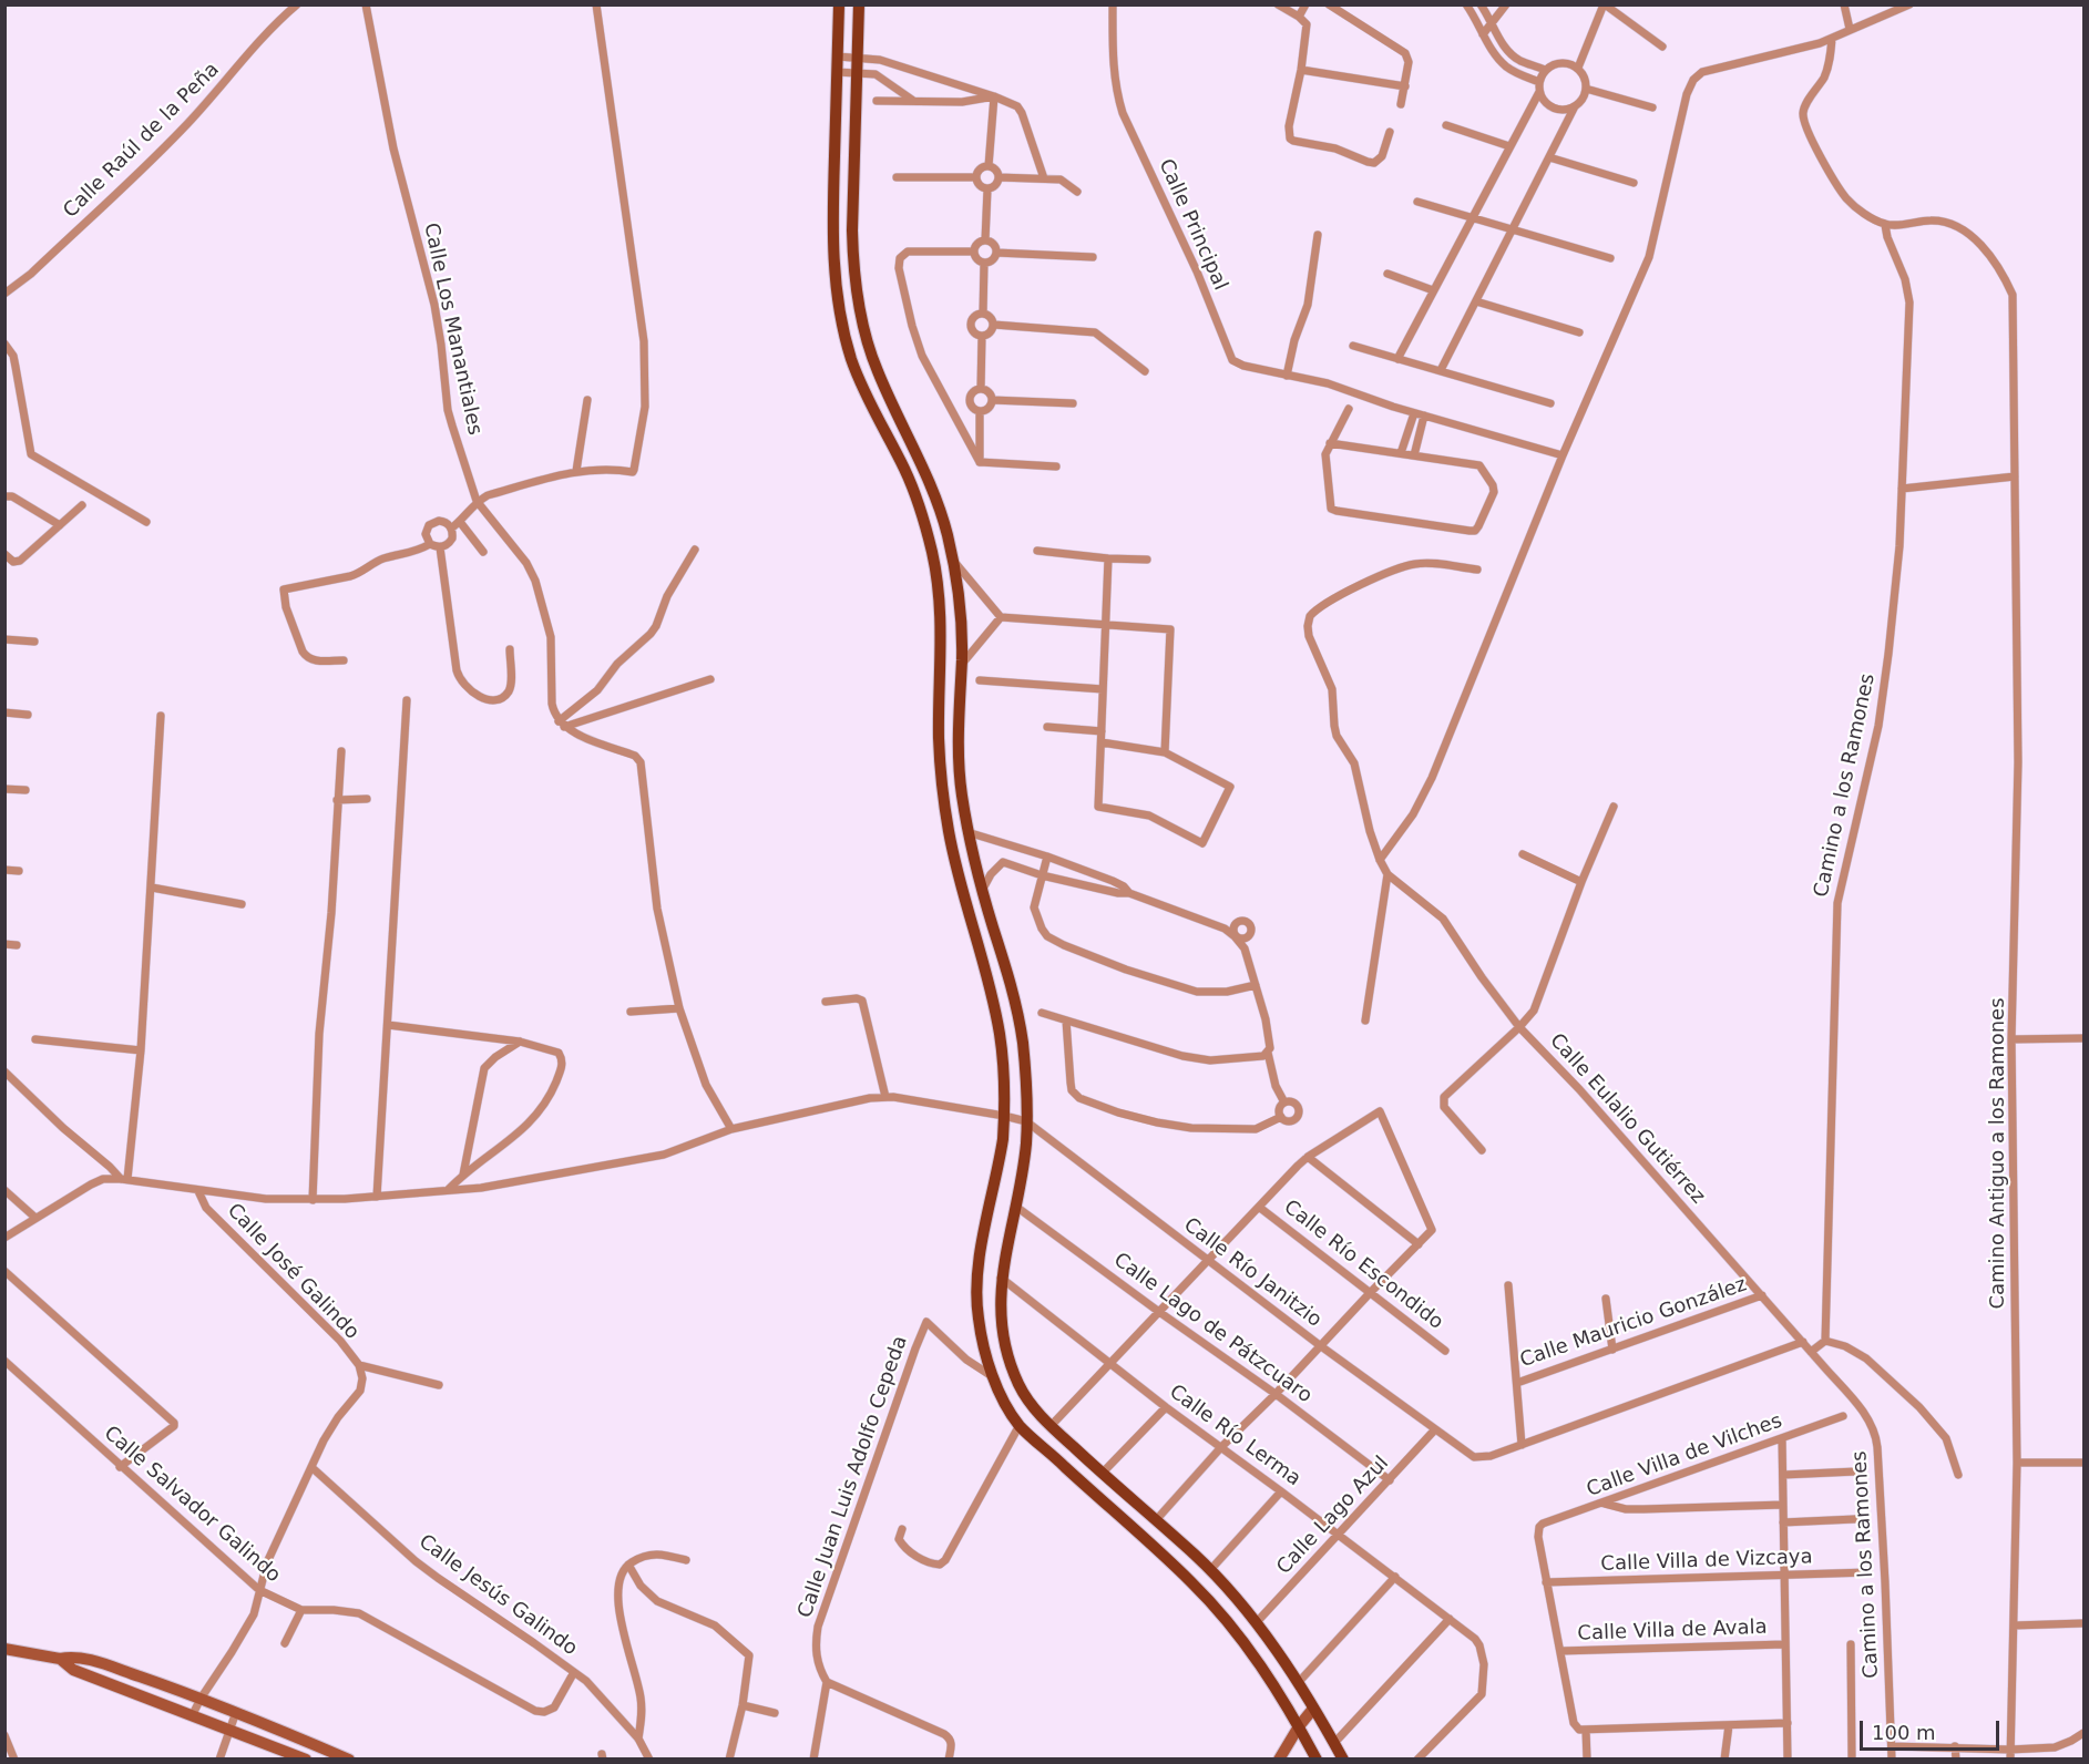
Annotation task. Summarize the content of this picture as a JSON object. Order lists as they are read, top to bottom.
{
  "streets": {
    "street": [
      "Calle Raúl de la Peña",
      "Calle Principal",
      "Calle Los Manantiales",
      "Camino a los Ramones",
      "Calle Eulalio Gutiérrez",
      "Camino Antiguo a los Ramones",
      "Calle Río Escondido",
      "Calle José Galindo",
      "Calle Río Janitzio",
      "Calle Mauricio González",
      "Calle Lago de Pátzcuaro",
      "Calle Río Lerma",
      "Calle Villa de Vilches",
      "Calle Juan Luis Adolfo Cepeda",
      "Calle Salvador Galindo",
      "Calle Lago Azul",
      "Calle Villa de Vizcaya",
      "Calle Jesús Galindo",
      "Calle Villa de Avala"
    ]
  },
  "crossings": [
    ["Camino a los Ramones", "Calle Eulalio Gutiérrez"],
    ["Camino a los Ramones", "Camino Antiguo a los Ramones"],
    ["Camino a los Ramones", "Calle Mauricio González"],
    ["Calle Eulalio Gutiérrez", "Calle Mauricio González"],
    ["Calle José Galindo", "Calle Río Janitzio"],
    ["Calle José Galindo", "Calle Salvador Galindo"],
    ["Calle José Galindo", "Calle Jesús Galindo"],
    ["Calle Río Janitzio", "Calle Lago Azul"],
    ["Calle Lago de Pátzcuaro", "Calle Lago Azul"],
    ["Calle Río Lerma", "Calle Lago Azul"],
    ["Calle Villa de Vilches", "Calle Villa de Vizcaya"],
    ["Calle Salvador Galindo", "Calle Jesús Galindo"]
  ],
  "scale_bar": "100 m"
}
